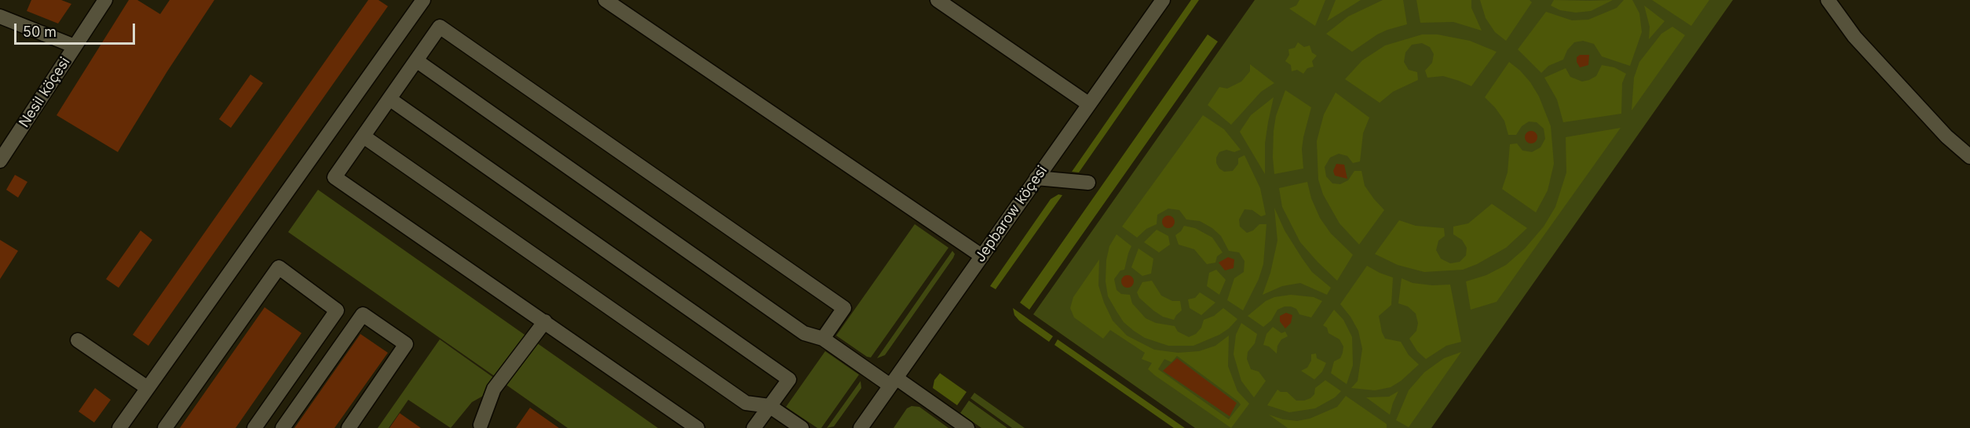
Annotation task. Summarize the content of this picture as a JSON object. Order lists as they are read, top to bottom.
{
  "streets": {
    "street": ["Nesil köçesi", "Jepbarow köçesi"]
  },
  "scale_bar": "50 m"
}
